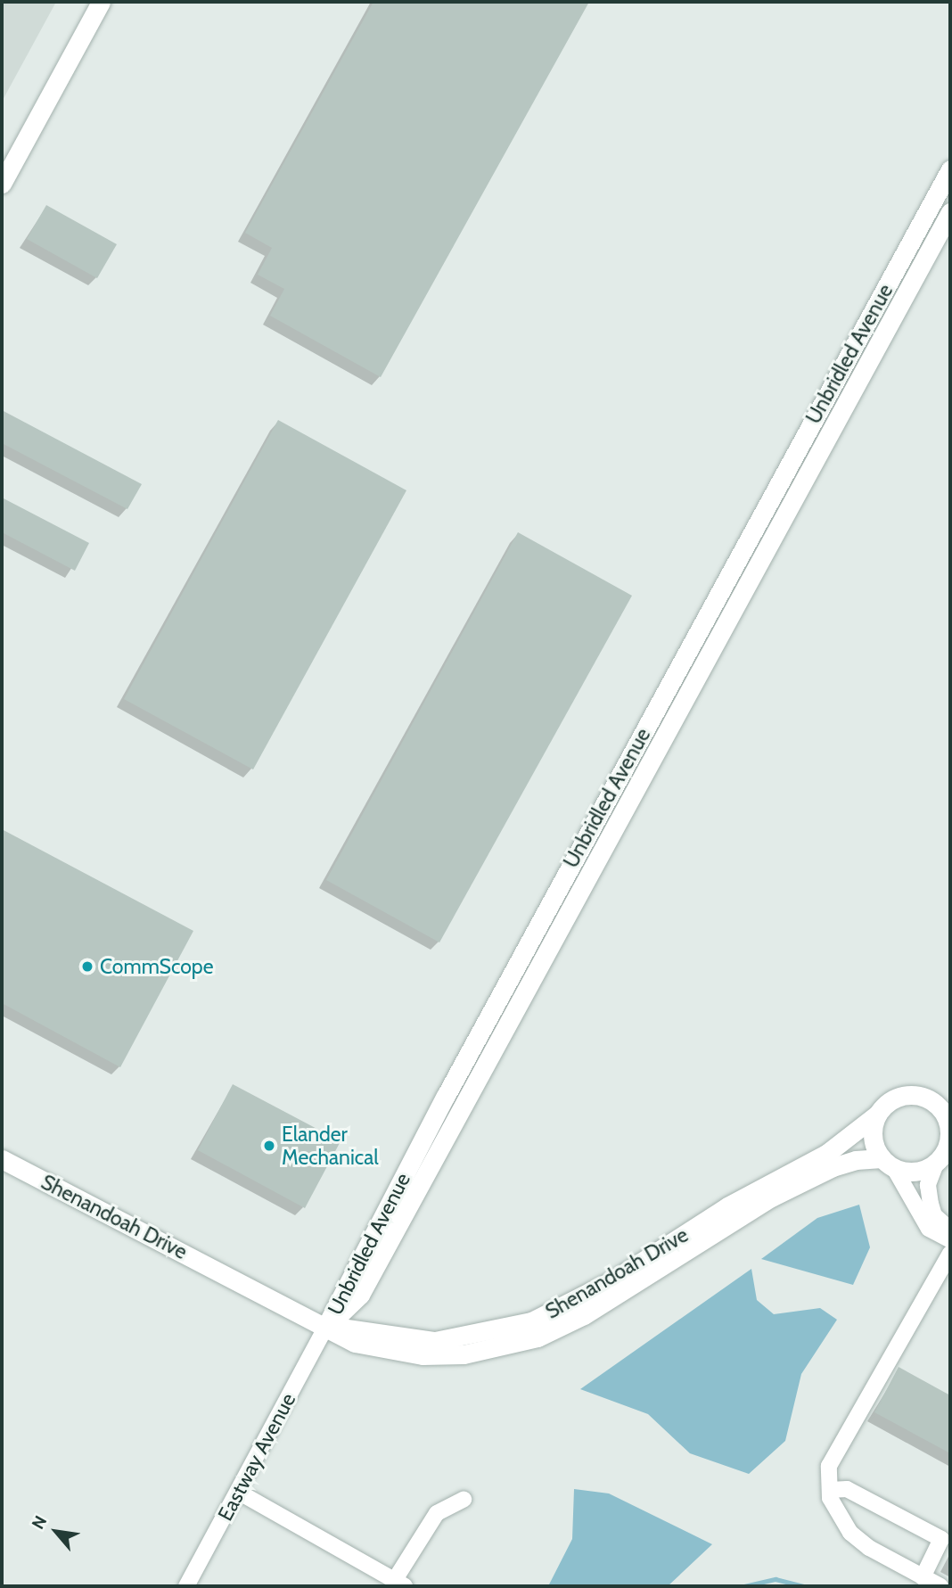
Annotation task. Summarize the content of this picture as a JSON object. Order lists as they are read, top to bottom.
{
  "streets": {
    "street": ["Unbridled Avenue", "Shenandoah Drive", "Eastway Avenue"]
  },
  "crossings": [
    ["Unbridled Avenue", "Shenandoah Drive"],
    ["Unbridled Avenue", "Eastway Avenue"],
    ["Shenandoah Drive", "Eastway Avenue"]
  ],
  "places": ["CommScope", "Elander Mechanical"],
  "north": "top left"
}
